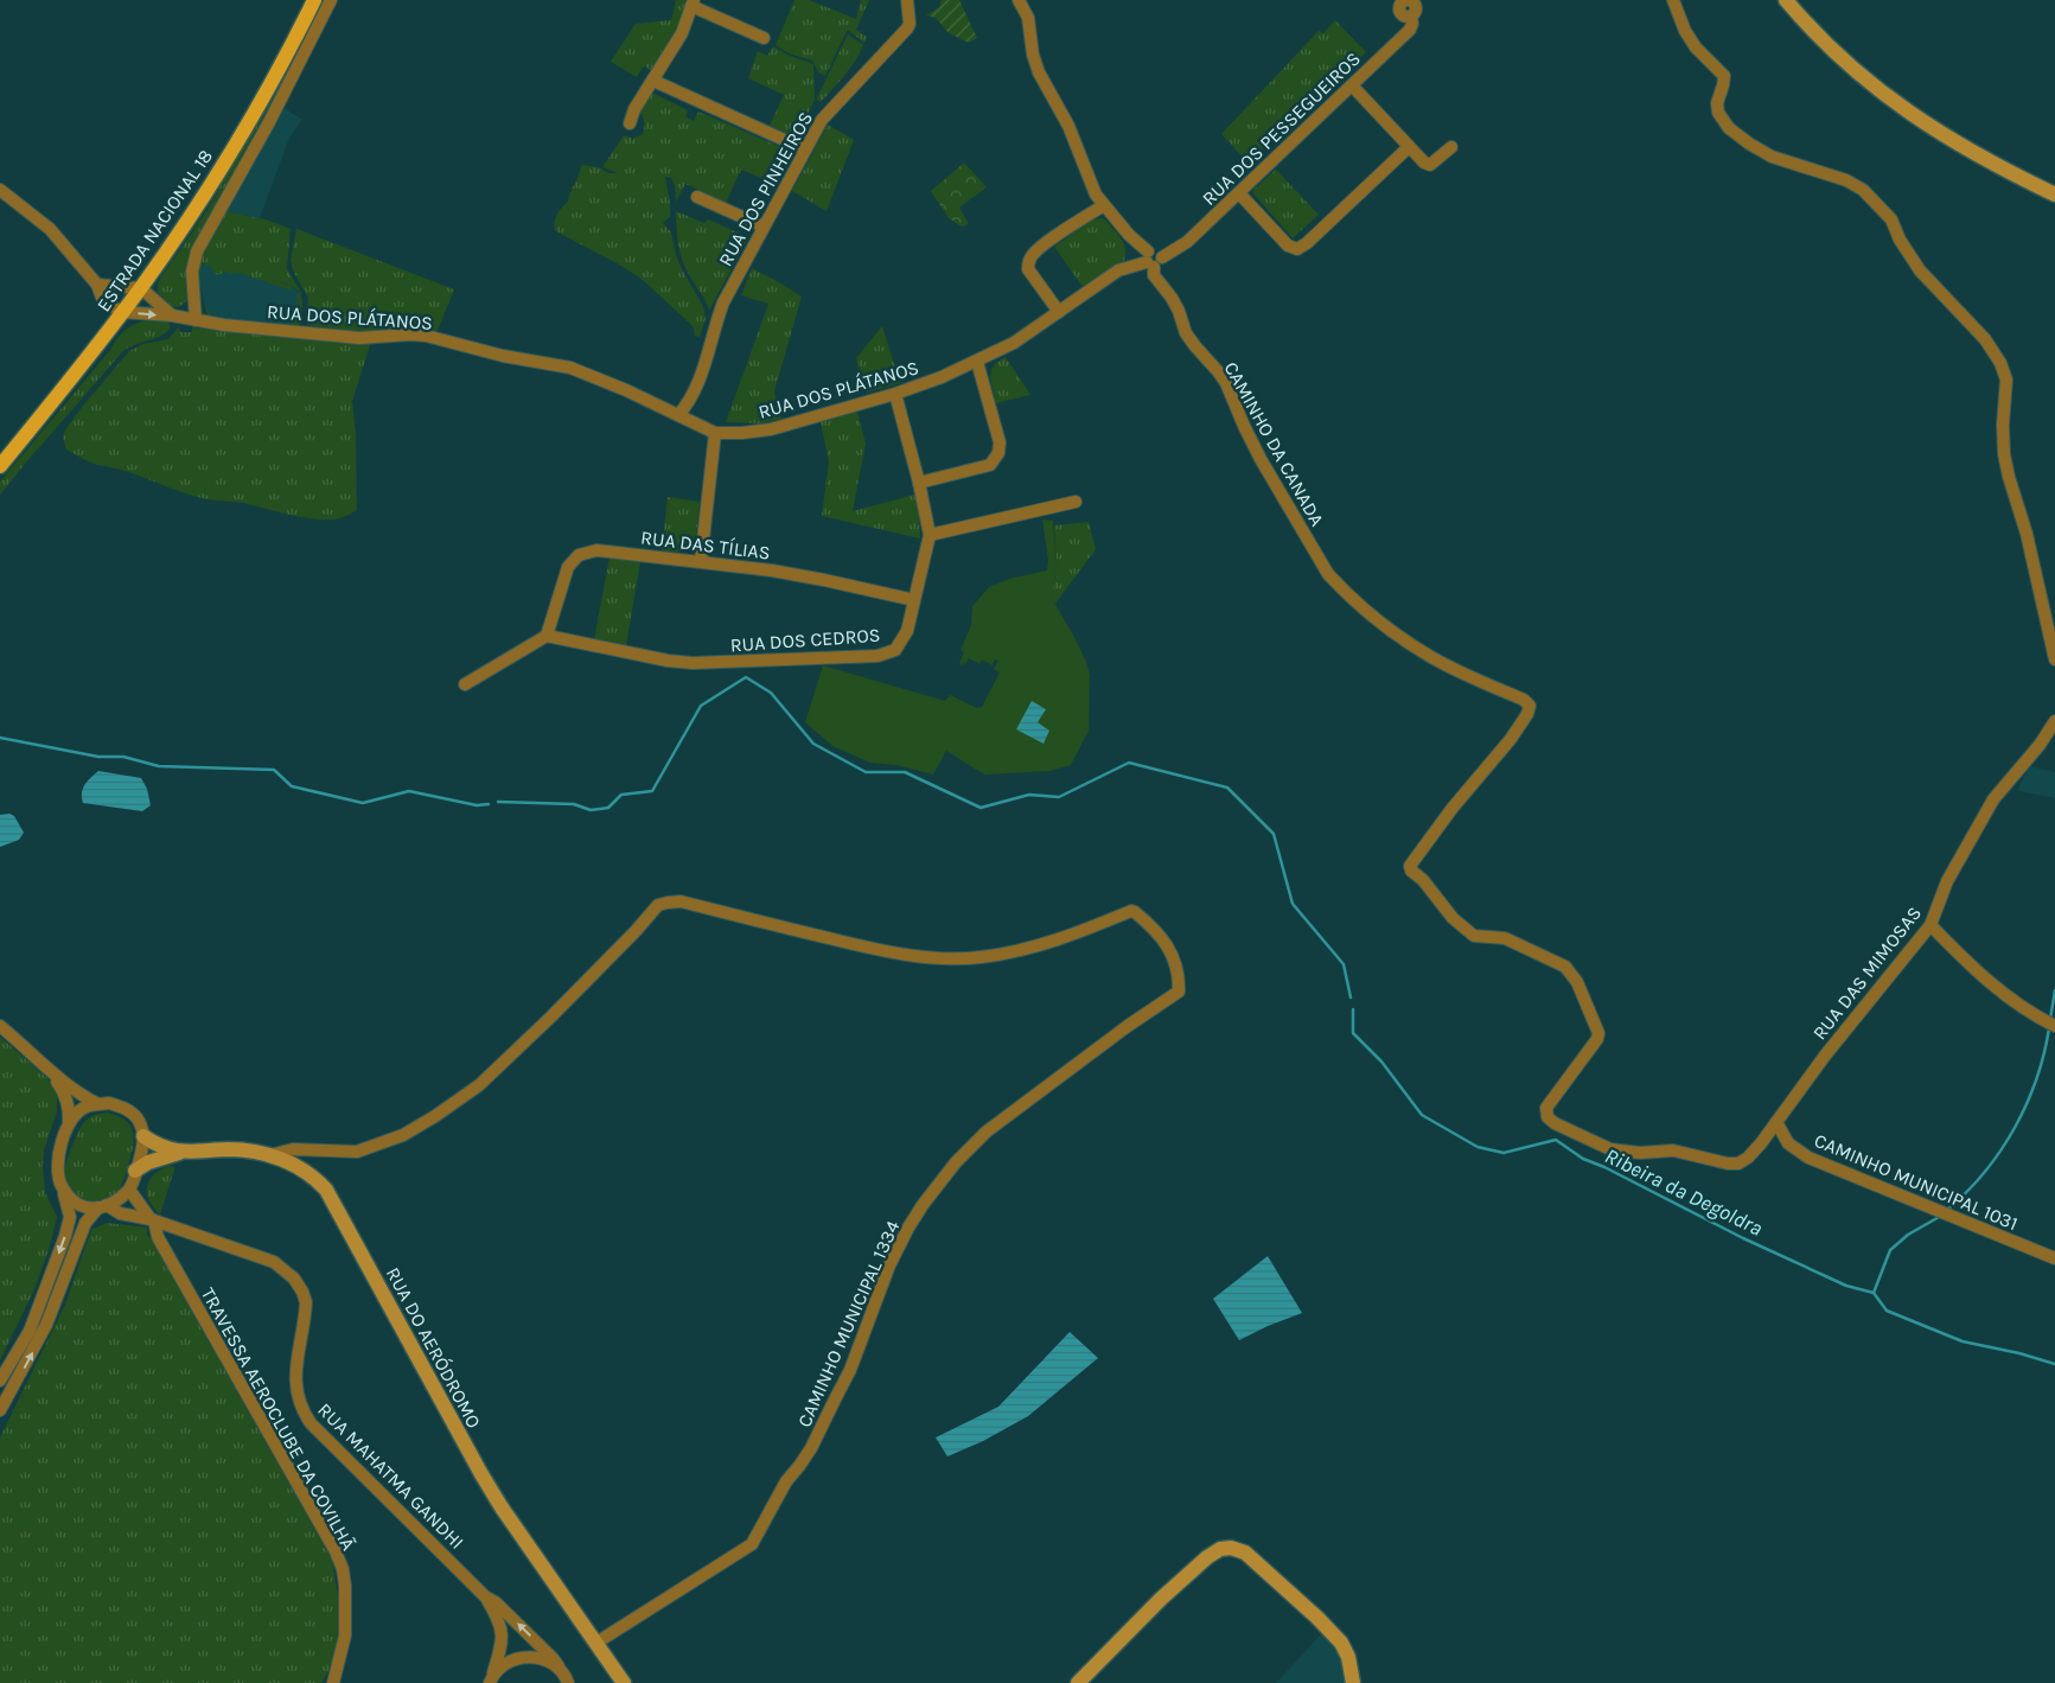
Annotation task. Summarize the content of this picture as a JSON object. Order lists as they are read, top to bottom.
{
  "streets": {
    "main road": ["ESTRADA NACIONAL 18", "RUA DO AERÓDROMO"],
    "street": [
      "RUA DOS PESSEGUEIROS",
      "RUA DOS PINHEIROS",
      "RUA DOS PLÁTANOS",
      "CAMINHO DA CANADA",
      "RUA DAS TÍLIAS",
      "RUA DOS CEDROS",
      "RUA DAS MIMOSAS",
      "CAMINHO MUNICIPAL 1031",
      "CAMINHO MUNICIPAL 1334",
      "TRAVESSA AEROCLUBE DA COVILHÃ",
      "RUA MAHATMA GANDHI"
    ]
  },
  "crossings": [
    ["RUA DOS PESSEGUEIROS", "RUA DOS PLÁTANOS"],
    ["RUA DOS PESSEGUEIROS", "CAMINHO DA CANADA"],
    ["RUA DOS PINHEIROS", "RUA DOS PLÁTANOS"],
    ["ESTRADA NACIONAL 18", "RUA DOS PLÁTANOS"],
    ["RUA DOS PLÁTANOS", "CAMINHO DA CANADA"],
    ["RUA DOS PLÁTANOS", "RUA DOS CEDROS"],
    ["CAMINHO DA CANADA", "RUA DAS MIMOSAS"],
    ["CAMINHO DA CANADA", "CAMINHO MUNICIPAL 1031"],
    ["RUA DAS TÍLIAS", "RUA DOS CEDROS"],
    ["RUA DAS MIMOSAS", "CAMINHO MUNICIPAL 1031"],
    ["CAMINHO MUNICIPAL 1334", "RUA DO AERÓDROMO"],
    ["RUA DO AERÓDROMO", "RUA MAHATMA GANDHI"],
    ["TRAVESSA AEROCLUBE DA COVILHÃ", "RUA MAHATMA GANDHI"]
  ],
  "water": ["Ribeira da Degoldra"]
}
